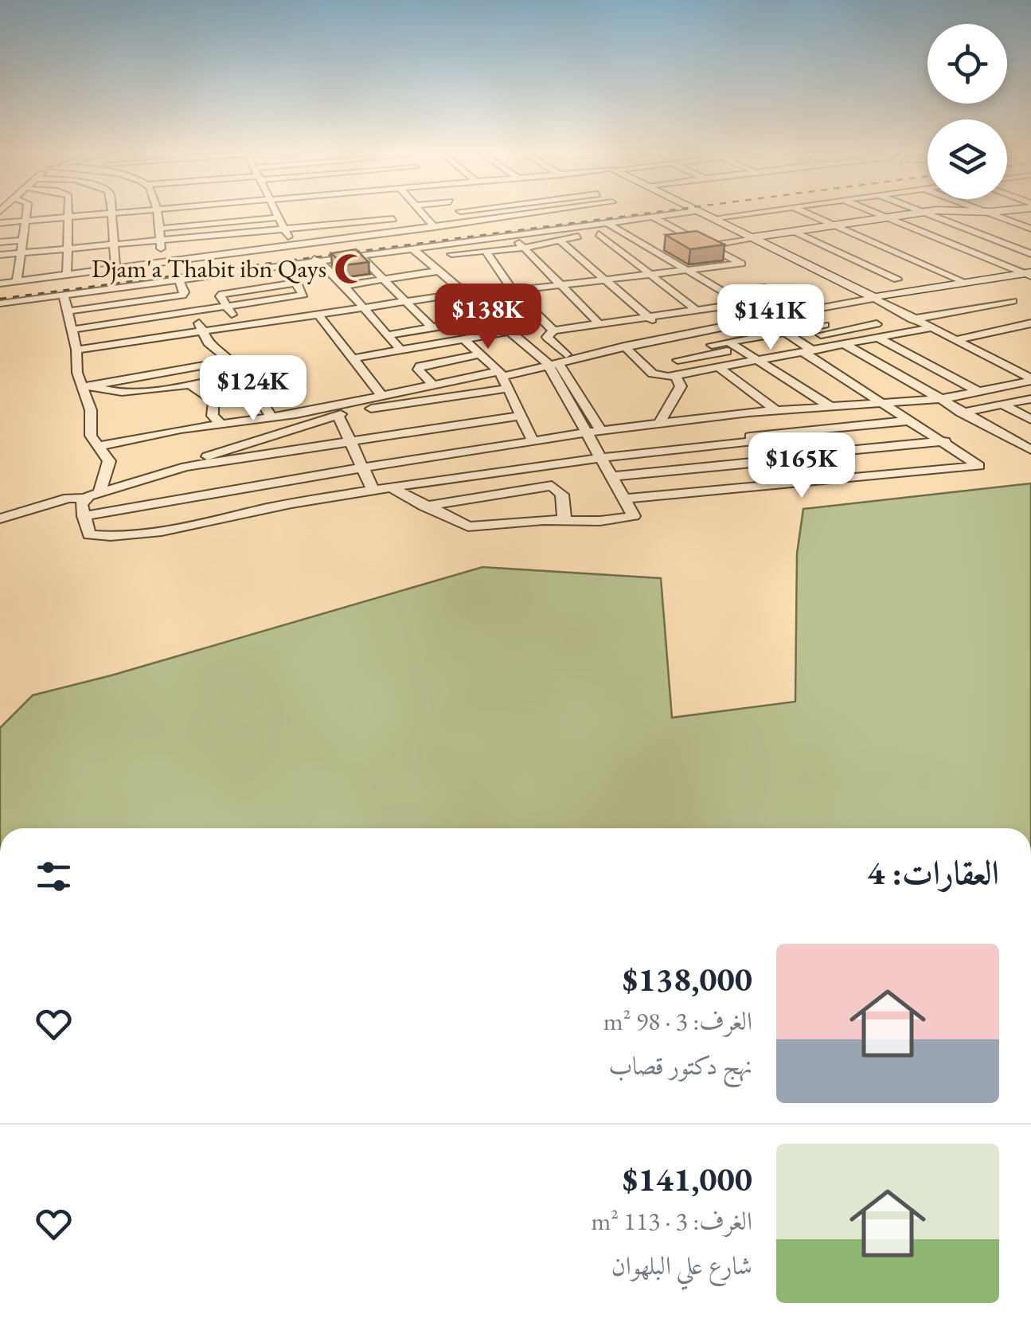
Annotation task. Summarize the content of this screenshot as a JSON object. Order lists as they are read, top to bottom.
{
  "places": {
    "mosque": ["Djam'a Thabit ibn Qays"]
  },
  "page": {
    "price": [
      "$138K",
      "$141K",
      "$124K",
      "$165K"
    ],
    "heading": "العقارات: 4",
    "list": [
      {
        "name": "$138,000",
        "note": "الغرف: 3 · 98 m² · نهج دكتور قصاب"
      },
      {
        "name": "$141,000",
        "note": "الغرف: 3 · 113 m² · شارع علي البلهوان"
      }
    ]
  }
}
